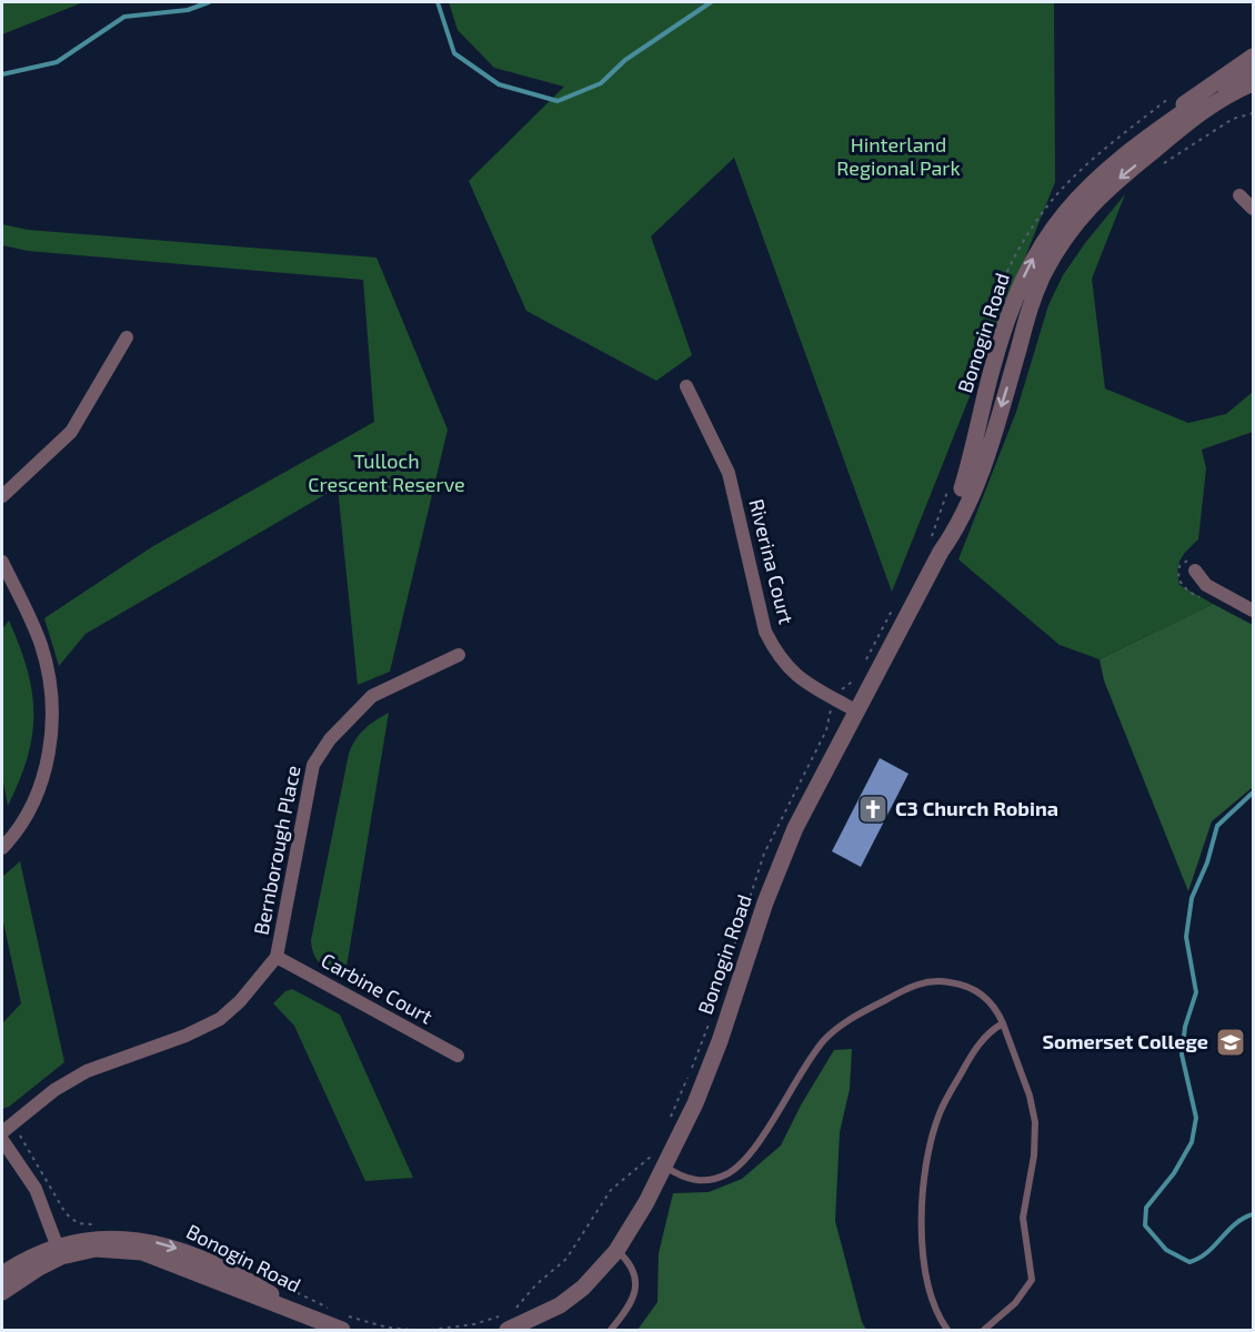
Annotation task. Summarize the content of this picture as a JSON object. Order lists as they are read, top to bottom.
{
  "streets": {
    "street": [
      "Bonogin Road",
      "Riverina Court",
      "Bernborough Place",
      "Carbine Court"
    ]
  },
  "crossings": [
    ["Bonogin Road", "Riverina Court"],
    ["Bernborough Place", "Carbine Court"]
  ],
  "parks": ["Hinterland Regional Park", "Tulloch Crescent Reserve"],
  "places": {
    "church": ["C3 Church Robina"],
    "school or university": ["Somerset College"]
  }
}
